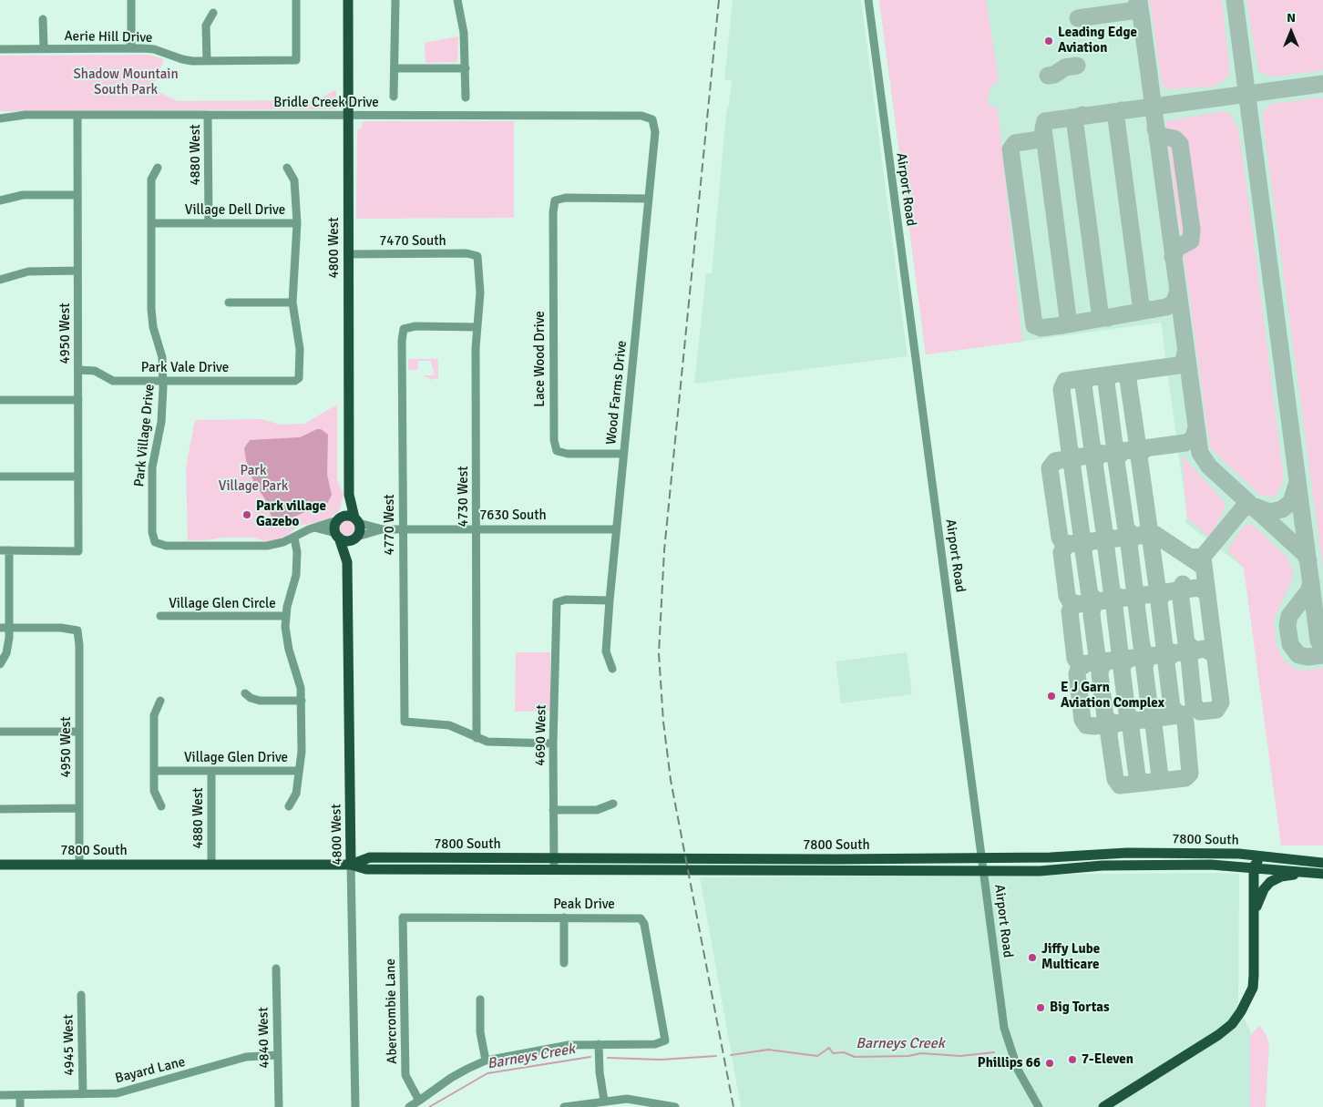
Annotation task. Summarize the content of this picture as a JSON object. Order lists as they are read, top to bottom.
{
  "streets": {
    "main road": ["4800 West", "7800 South"],
    "street": [
      "Aerie Hill Drive",
      "Bridle Creek Drive",
      "4880 West",
      "Airport Road",
      "Village Dell Drive",
      "7470 South",
      "4950 West",
      "Lace Wood Drive",
      "Park Vale Drive",
      "Wood Farms Drive",
      "Park Village Drive",
      "4730 West",
      "7630 South",
      "4770 West",
      "Village Glen Circle",
      "4690 West",
      "Village Glen Drive",
      "Peak Drive",
      "Abercrombie Lane",
      "4840 West",
      "4945 West",
      "Bayard Lane"
    ]
  },
  "crossings": [
    ["Bridle Creek Drive", "4880 West"],
    ["Bridle Creek Drive", "4800 West"],
    ["Bridle Creek Drive", "4950 West"],
    ["Bridle Creek Drive", "Wood Farms Drive"],
    ["4880 West", "Village Dell Drive"],
    ["4880 West", "Village Glen Drive"],
    ["4880 West", "7800 South"],
    ["Airport Road", "7800 South"],
    ["Village Dell Drive", "Park Vale Drive"],
    ["Village Dell Drive", "Park Village Drive"],
    ["7470 South", "4800 West"],
    ["7470 South", "4730 West"],
    ["4800 West", "Park Village Drive"],
    ["4800 West", "7630 South"],
    ["4800 West", "7800 South"],
    ["4950 West", "Park Vale Drive"],
    ["4950 West", "7800 South"],
    ["Lace Wood Drive", "Wood Farms Drive"],
    ["Park Vale Drive", "Park Village Drive"],
    ["Wood Farms Drive", "7630 South"],
    ["Wood Farms Drive", "4690 West"],
    ["Park Village Drive", "7630 South"],
    ["Park Village Drive", "Village Glen Drive"],
    ["4730 West", "7630 South"],
    ["4730 West", "4770 West"],
    ["7630 South", "4770 West"],
    ["Village Glen Circle", "Village Glen Drive"],
    ["4690 West", "7800 South"],
    ["Peak Drive", "Abercrombie Lane"],
    ["4840 West", "Bayard Lane"],
    ["4945 West", "Bayard Lane"]
  ],
  "water": ["Barneys Creek"],
  "parks": ["Shadow Mountain South Park", "Park Village Park"],
  "places": [
    "Leading Edge Aviation",
    "Park village Gazebo",
    "E J Garn Aviation Complex",
    "Jiffy Lube Multicare",
    "Big Tortas",
    "7-Eleven",
    "Phillips 66"
  ],
  "north": "top"
}
